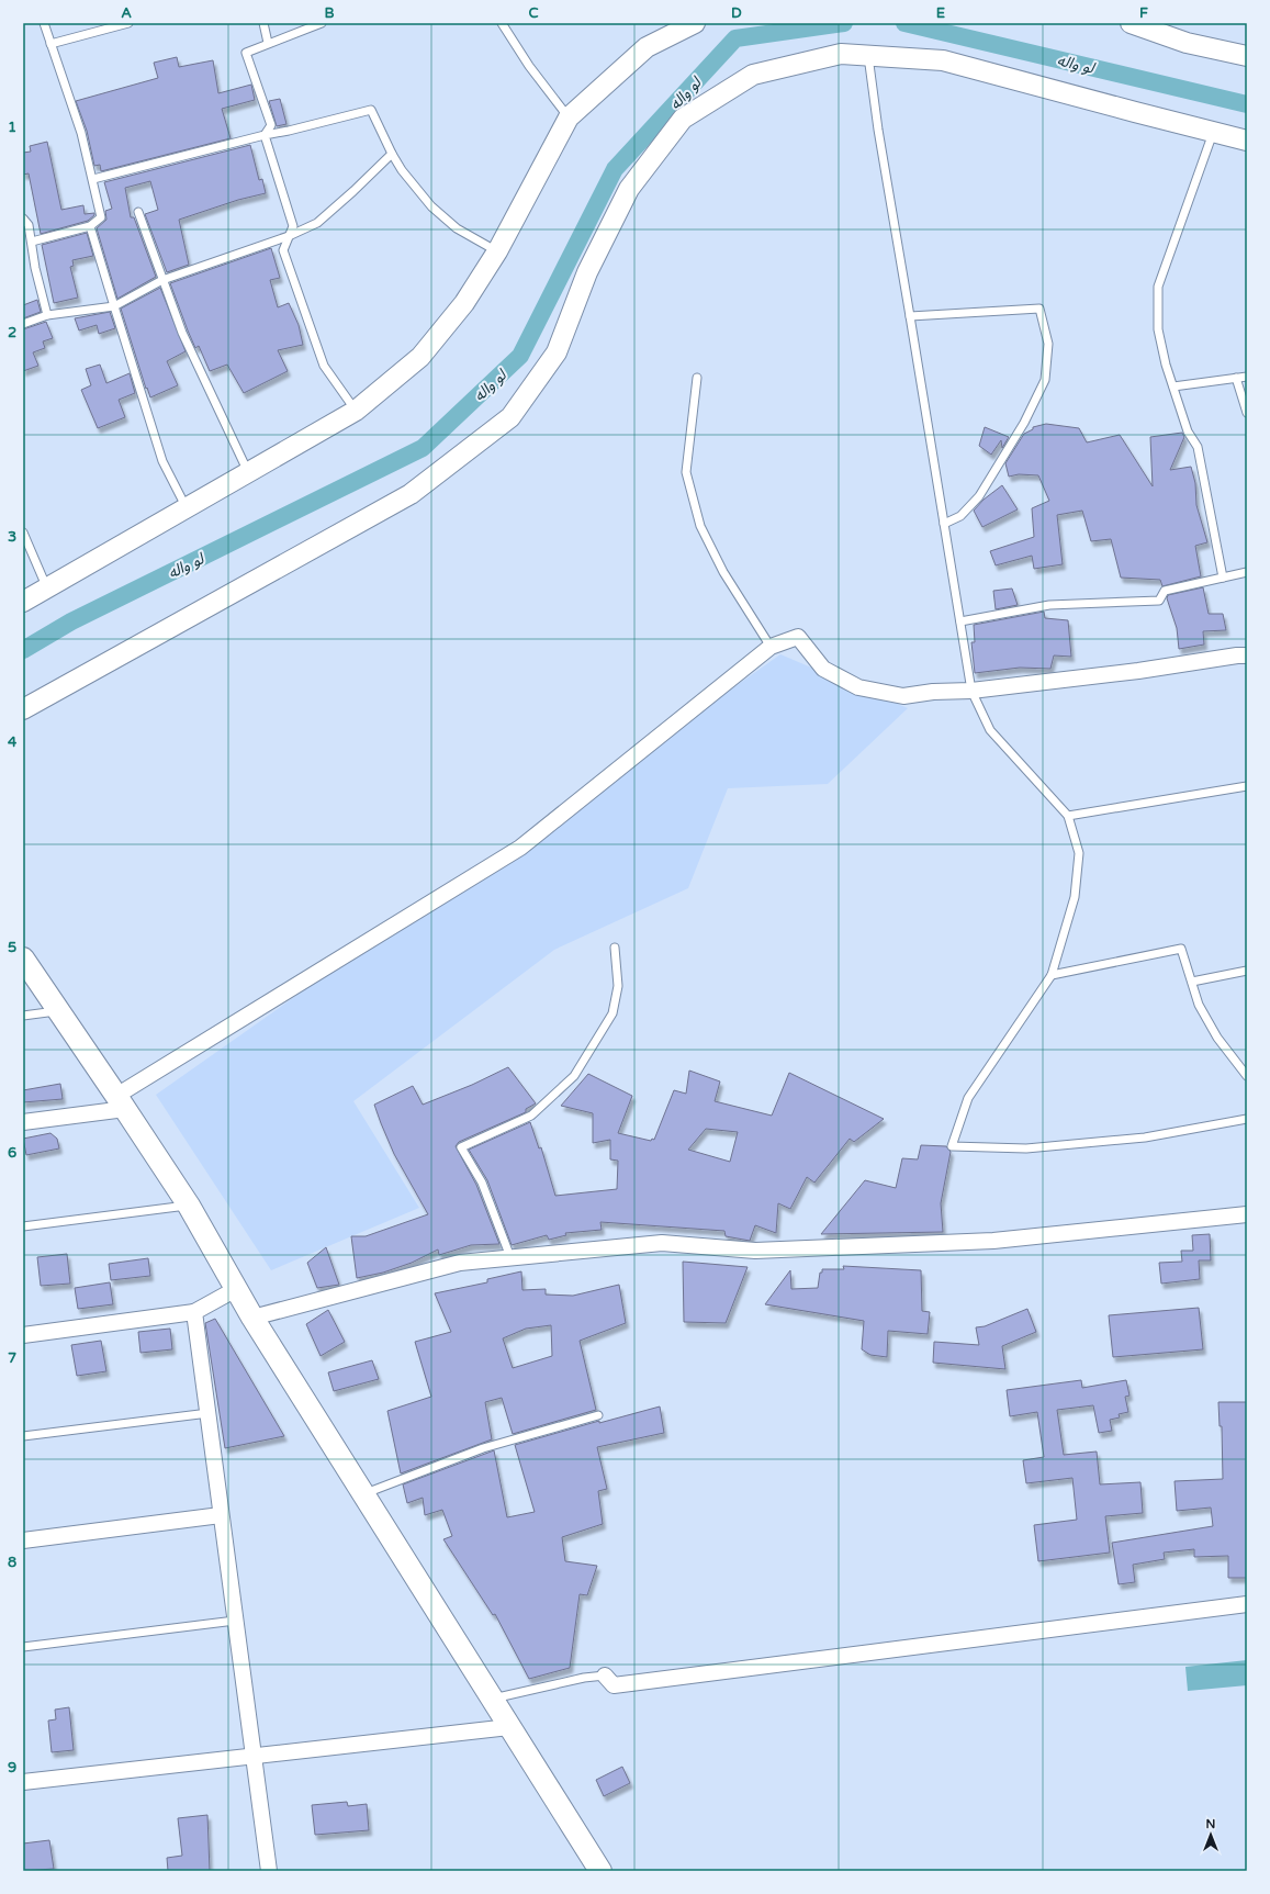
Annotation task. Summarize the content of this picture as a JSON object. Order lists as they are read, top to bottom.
{
  "water": ["لو واله"],
  "north": "top",
  "grid": {
    "columns": [
      "A",
      "B",
      "C",
      "D",
      "E",
      "F"
    ],
    "rows": [
      "1",
      "2",
      "3",
      "4",
      "5",
      "6",
      "7",
      "8",
      "9"
    ]
  }
}
